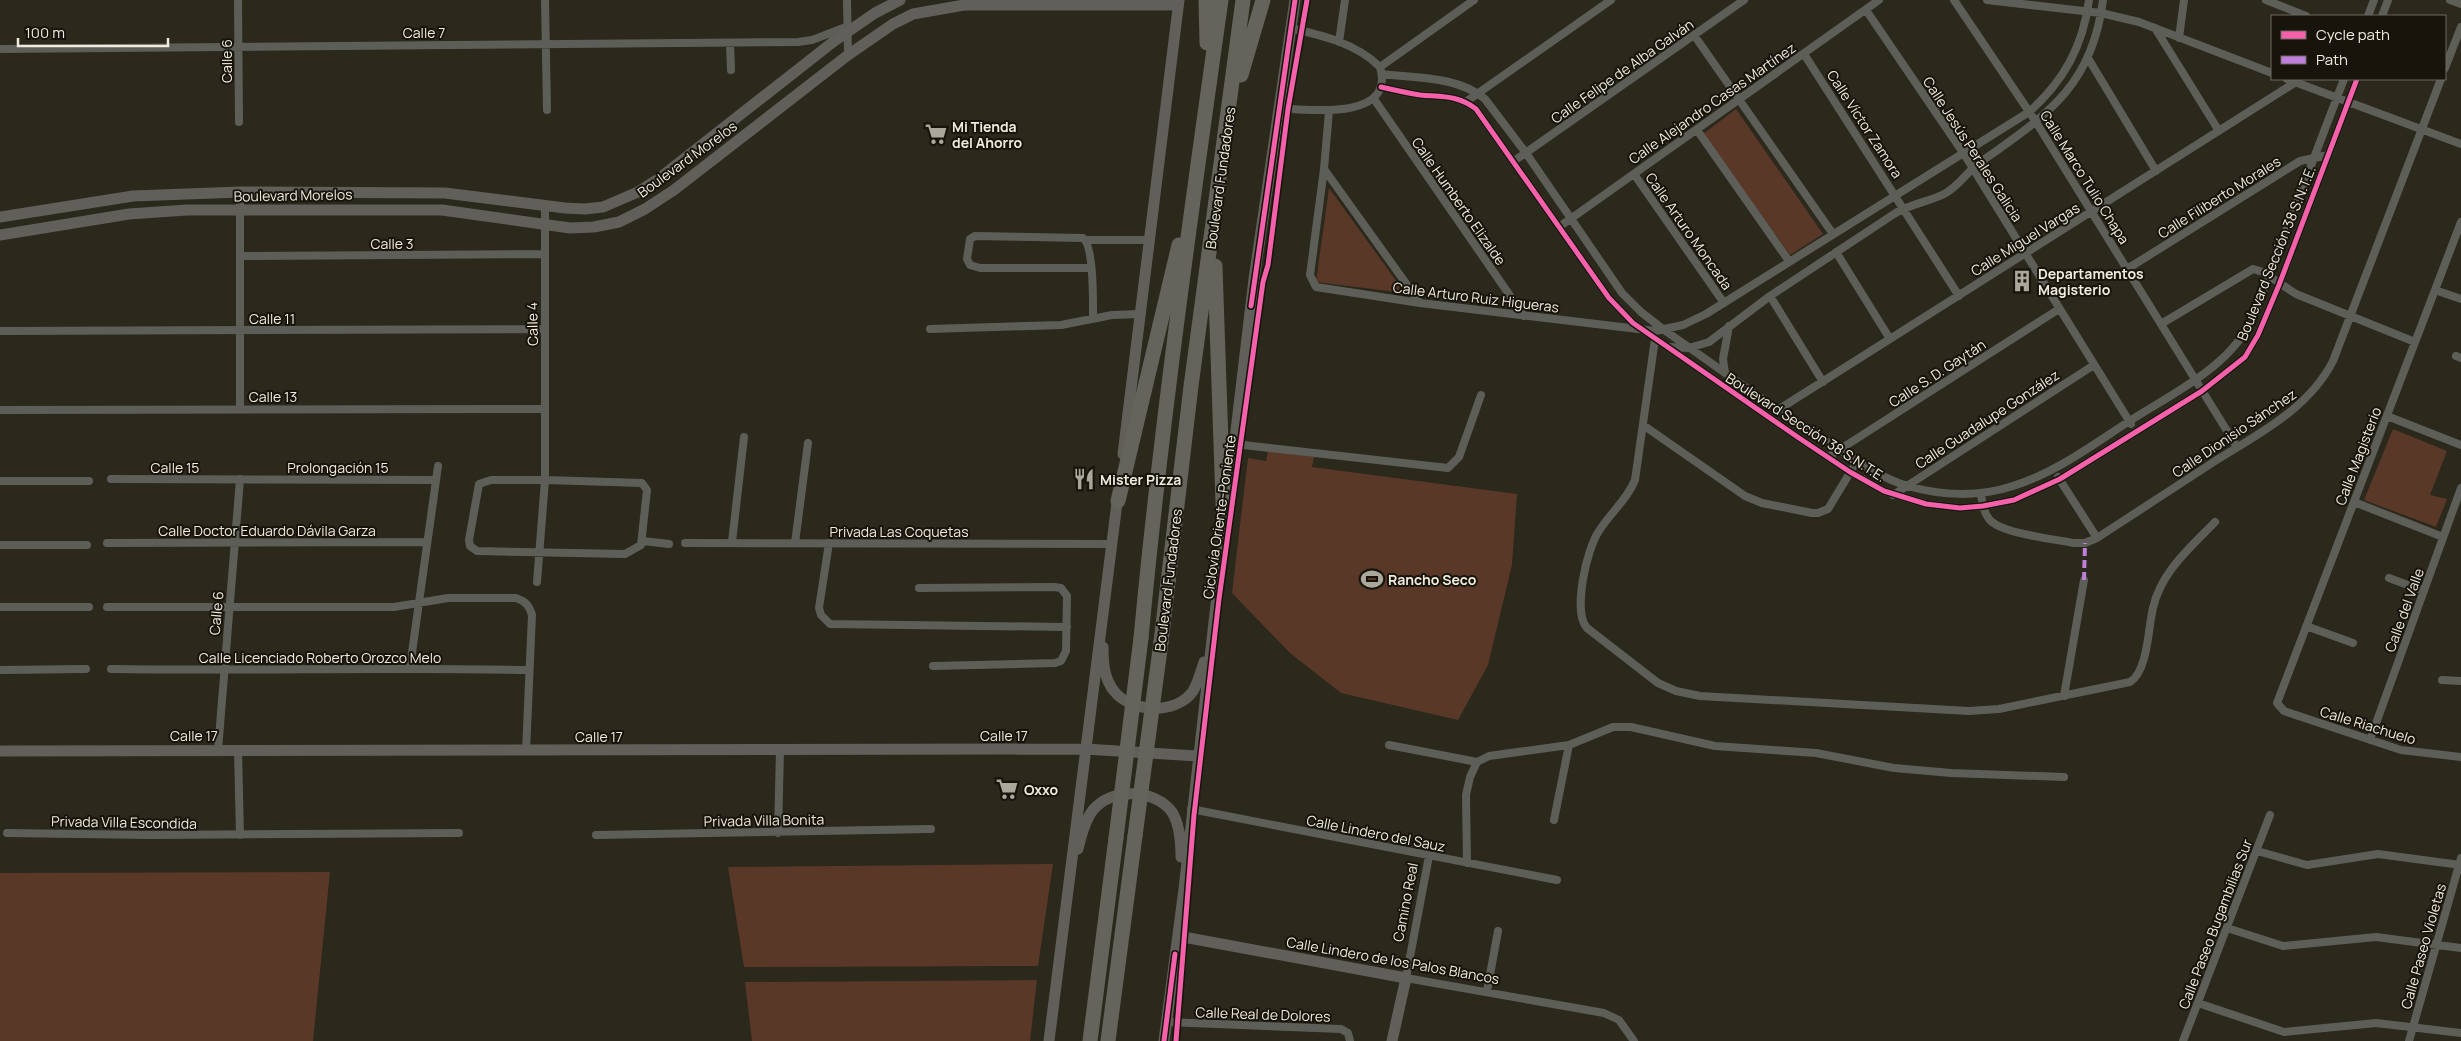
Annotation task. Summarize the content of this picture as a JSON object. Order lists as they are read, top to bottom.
{
  "streets": {
    "highway": ["Boulevard Fundadores"],
    "street": [
      "Calle 7",
      "Calle 6",
      "Calle Felipe de Alba Galván",
      "Calle Alejandro Casas Martínez",
      "Calle Víctor Zamora",
      "Calle Jesús Perales Galicia",
      "Boulevard Morelos",
      "Calle Marco Tulio Chapa",
      "Calle Filiberto Morales",
      "Calle Humberto Elizalde",
      "Calle Arturo Moncada",
      "Calle Miguel Vargas",
      "Calle 3",
      "Boulevard Sección 38 S.N.T.E.",
      "Calle Arturo Ruiz Higueras",
      "Calle 11",
      "Calle 4",
      "Calle S. D. Gaytán",
      "Calle 13",
      "Calle Guadalupe González",
      "Calle Dionisio Sánchez",
      "Calle Magisterio",
      "Calle 15",
      "Prolongación 15",
      "Calle Doctor Eduardo Dávila Garza",
      "Privada Las Coquetas",
      "Calle del Valle",
      "Calle Licenciado Roberto Orozco Melo",
      "Calle Riachuelo",
      "Calle 17",
      "Privada Villa Bonita",
      "Privada Villa Escondida",
      "Calle Lindero del Sauz",
      "Camino Real",
      "Calle Paseo Bugambilias Sur",
      "Calle Paseo Violetas",
      "Calle Lindero de los Palos Blancos",
      "Calle Real de Dolores"
    ],
    "cycle path": ["Ciclovía Oriente-Poniente"]
  },
  "crossings": [
    ["Calle 7", "Calle 6"],
    ["Calle 7", "Boulevard Morelos"],
    ["Calle 6", "Calle 15"],
    ["Calle 6", "Prolongación 15"],
    ["Calle 6", "Calle Doctor Eduardo Dávila Garza"],
    ["Calle 6", "Calle Licenciado Roberto Orozco Melo"],
    ["Calle 6", "Calle 17"],
    ["Calle Felipe de Alba Galván", "Boulevard Sección 38 S.N.T.E."],
    ["Calle Alejandro Casas Martínez", "Calle Víctor Zamora"],
    ["Calle Alejandro Casas Martínez", "Calle Jesús Perales Galicia"],
    ["Calle Alejandro Casas Martínez", "Calle Arturo Moncada"],
    ["Calle Alejandro Casas Martínez", "Boulevard Sección 38 S.N.T.E."],
    ["Calle Víctor Zamora", "Calle Miguel Vargas"],
    ["Calle Jesús Perales Galicia", "Calle Miguel Vargas"],
    ["Calle Jesús Perales Galicia", "Boulevard Sección 38 S.N.T.E."],
    ["Calle Jesús Perales Galicia", "Calle S. D. Gaytán"],
    ["Calle Jesús Perales Galicia", "Calle Guadalupe González"],
    ["Boulevard Morelos", "Calle 4"],
    ["Calle Marco Tulio Chapa", "Calle Filiberto Morales"],
    ["Calle Marco Tulio Chapa", "Calle Miguel Vargas"],
    ["Calle Marco Tulio Chapa", "Boulevard Sección 38 S.N.T.E."],
    ["Calle Marco Tulio Chapa", "Calle Dionisio Sánchez"],
    ["Calle Filiberto Morales", "Boulevard Sección 38 S.N.T.E."],
    ["Calle Humberto Elizalde", "Calle Arturo Ruiz Higueras"],
    ["Calle Miguel Vargas", "Boulevard Sección 38 S.N.T.E."],
    ["Calle 3", "Calle 4"],
    ["Boulevard Sección 38 S.N.T.E.", "Calle Arturo Ruiz Higueras"],
    ["Boulevard Sección 38 S.N.T.E.", "Calle S. D. Gaytán"],
    ["Boulevard Sección 38 S.N.T.E.", "Calle Guadalupe González"],
    ["Boulevard Sección 38 S.N.T.E.", "Calle Dionisio Sánchez"],
    ["Calle 11", "Calle 4"],
    ["Calle 4", "Calle 13"],
    ["Calle Magisterio", "Calle Riachuelo"],
    ["Calle 15", "Prolongación 15"],
    ["Calle del Valle", "Calle Riachuelo"],
    ["Calle Lindero del Sauz", "Camino Real"],
    ["Camino Real", "Calle Lindero de los Palos Blancos"]
  ],
  "places": {
    "supermarket": ["Mi Tienda del Ahorro", "Oxxo"],
    "building": ["Departamentos Magisterio"],
    "restaurant": ["Mister Pizza"],
    "sports": ["Rancho Seco"]
  },
  "legend": ["Cycle path", "Path"],
  "scale_bar": "100 m"
}
